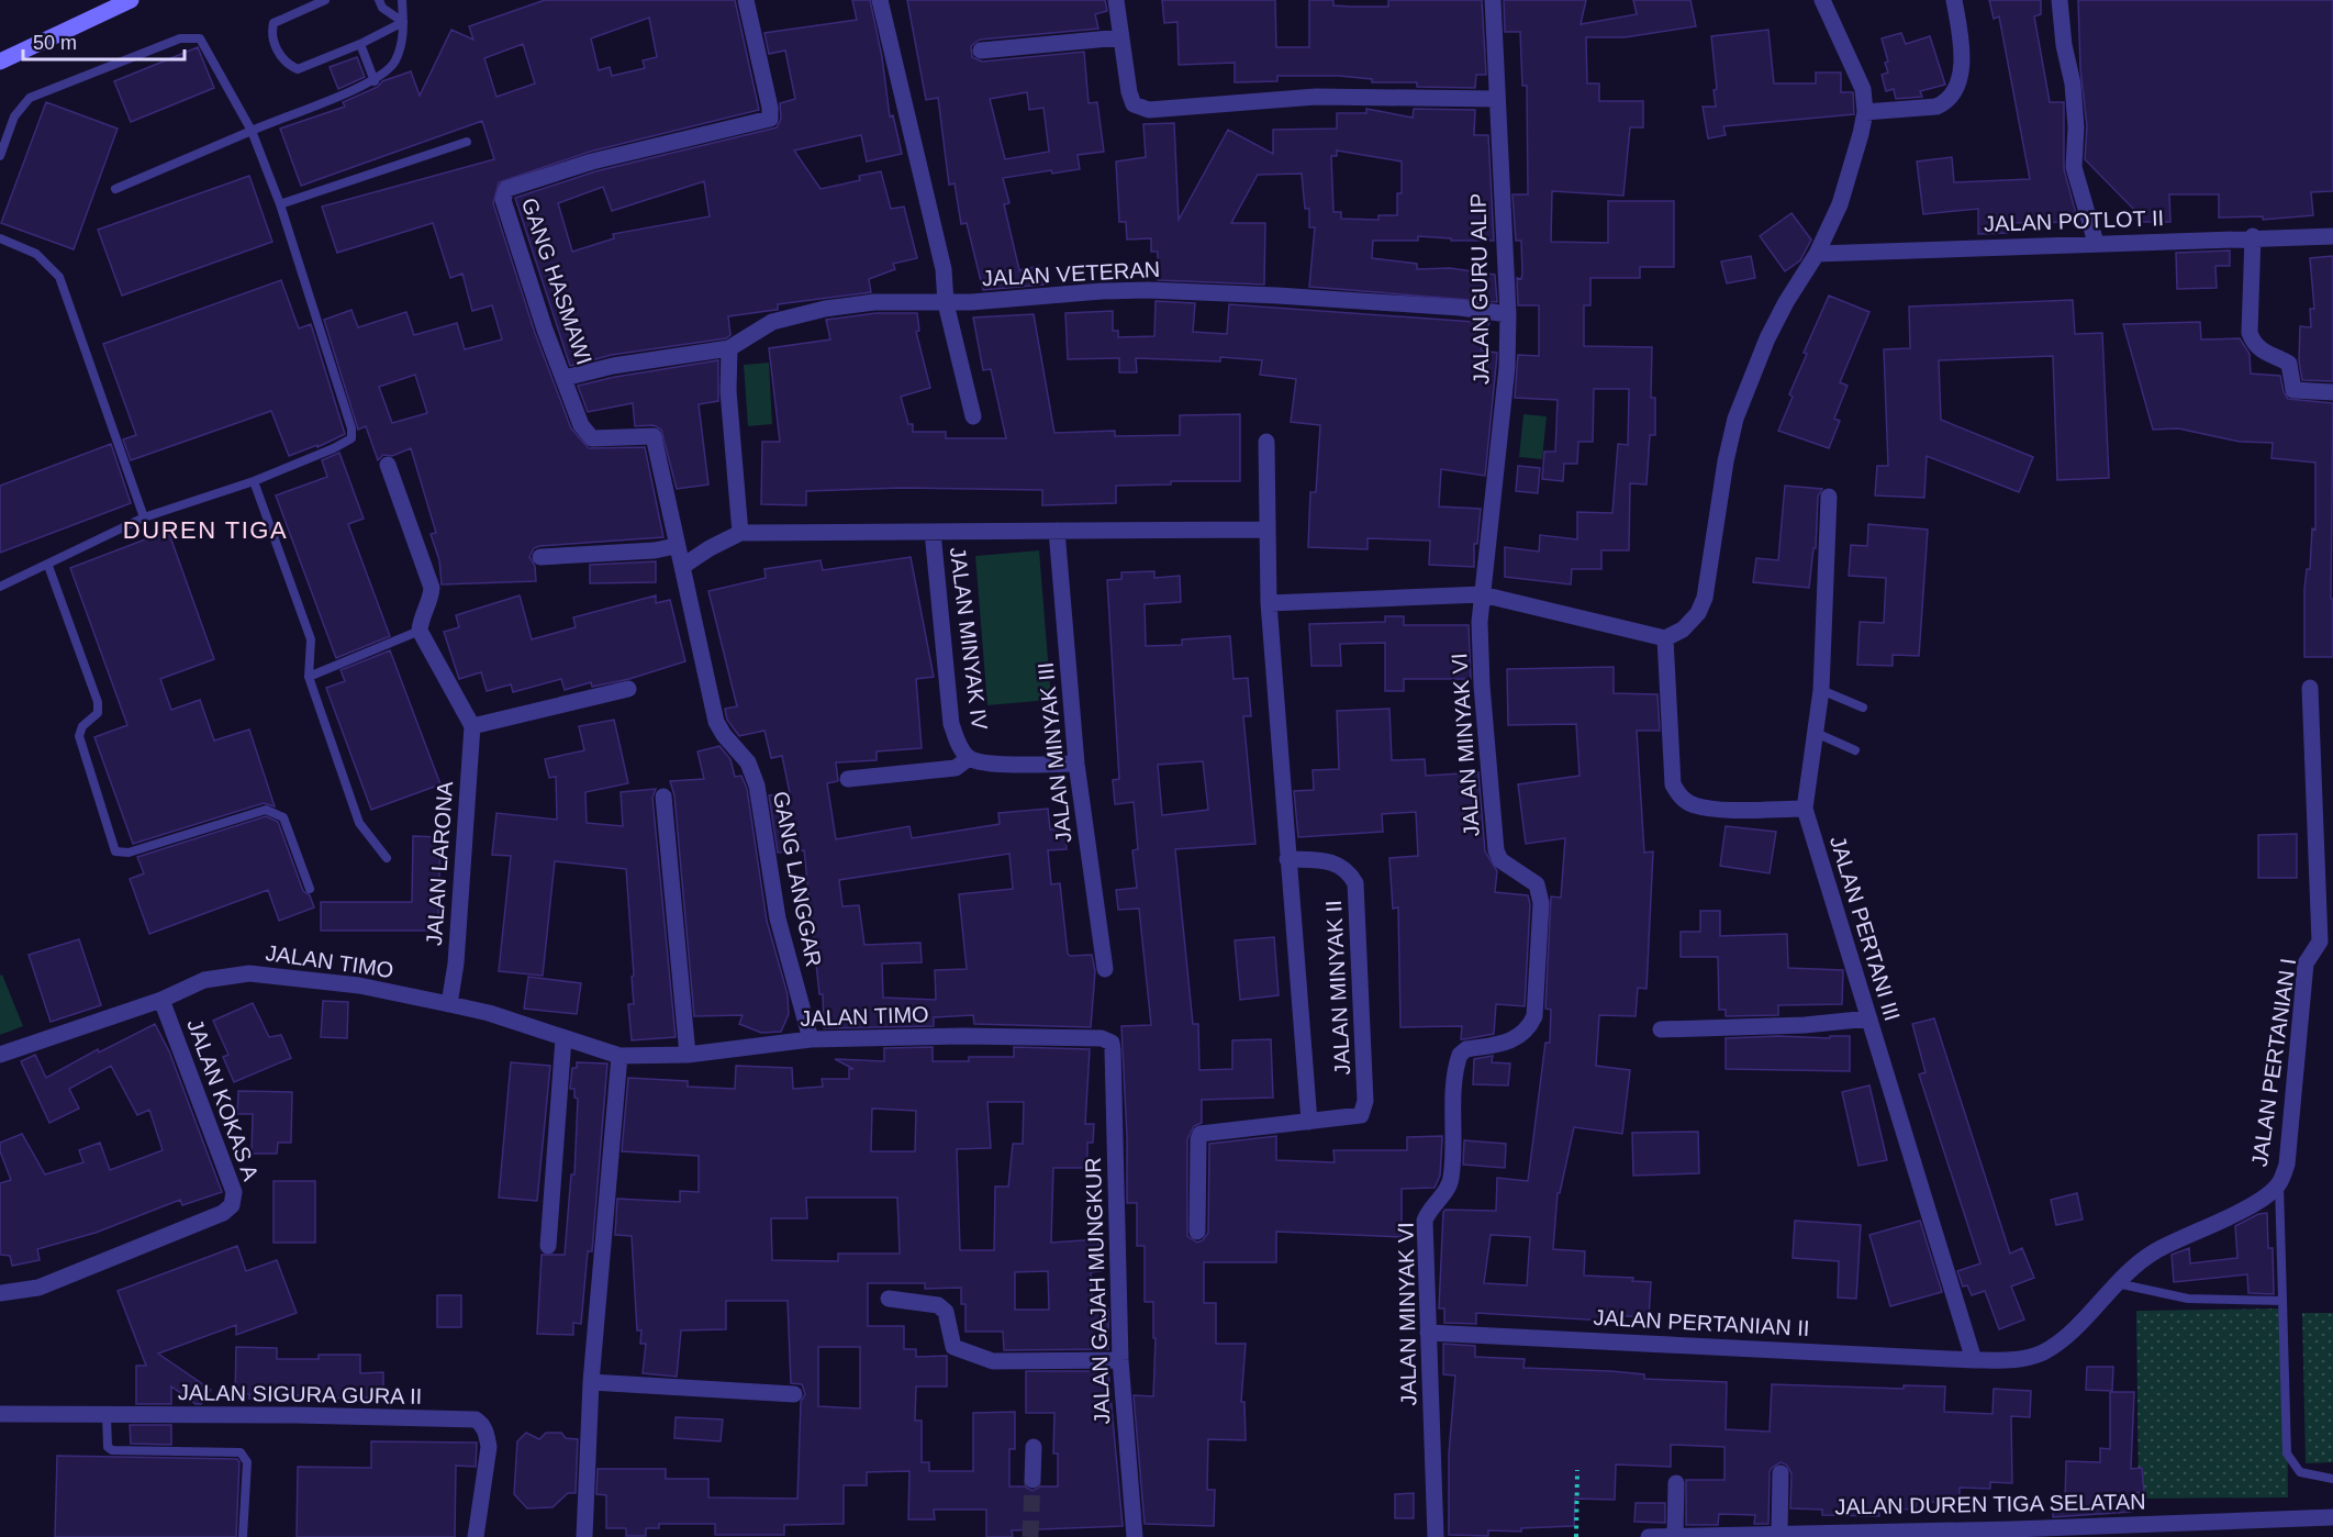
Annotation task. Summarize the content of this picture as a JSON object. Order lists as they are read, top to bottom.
{
  "streets": {
    "street": [
      "JALAN POTLOT II",
      "JALAN VETERAN",
      "GANG HASMAWI",
      "JALAN GURU ALIP",
      "JALAN MINYAK IV",
      "JALAN MINYAK VI",
      "JALAN MINYAK III",
      "JALAN LARONA",
      "GANG LANGGAR",
      "JALAN PERTANI III",
      "JALAN TIMO",
      "JALAN MINYAK II",
      "JALAN PERTANIAN I",
      "JALAN KOKAS A",
      "JALAN GAJAH MUNGKUR",
      "JALAN PERTANIAN II",
      "JALAN SIGURA GURA II",
      "JALAN DUREN TIGA SELATAN"
    ]
  },
  "crossings": [
    ["JALAN VETERAN", "JALAN GURU ALIP"],
    ["GANG HASMAWI", "GANG LANGGAR"],
    ["JALAN GURU ALIP", "JALAN MINYAK VI"],
    ["JALAN MINYAK IV", "JALAN MINYAK III"],
    ["JALAN MINYAK IV", "JALAN MINYAK II"],
    ["JALAN MINYAK VI", "JALAN PERTANIAN II"],
    ["JALAN LARONA", "JALAN TIMO"],
    ["GANG LANGGAR", "JALAN TIMO"],
    ["JALAN PERTANI III", "JALAN PERTANIAN I"],
    ["JALAN PERTANI III", "JALAN PERTANIAN II"],
    ["JALAN TIMO", "JALAN KOKAS A"],
    ["JALAN TIMO", "JALAN GAJAH MUNGKUR"],
    ["JALAN PERTANIAN I", "JALAN PERTANIAN II"]
  ],
  "districts": ["DUREN TIGA"],
  "scale_bar": "50 m"
}
